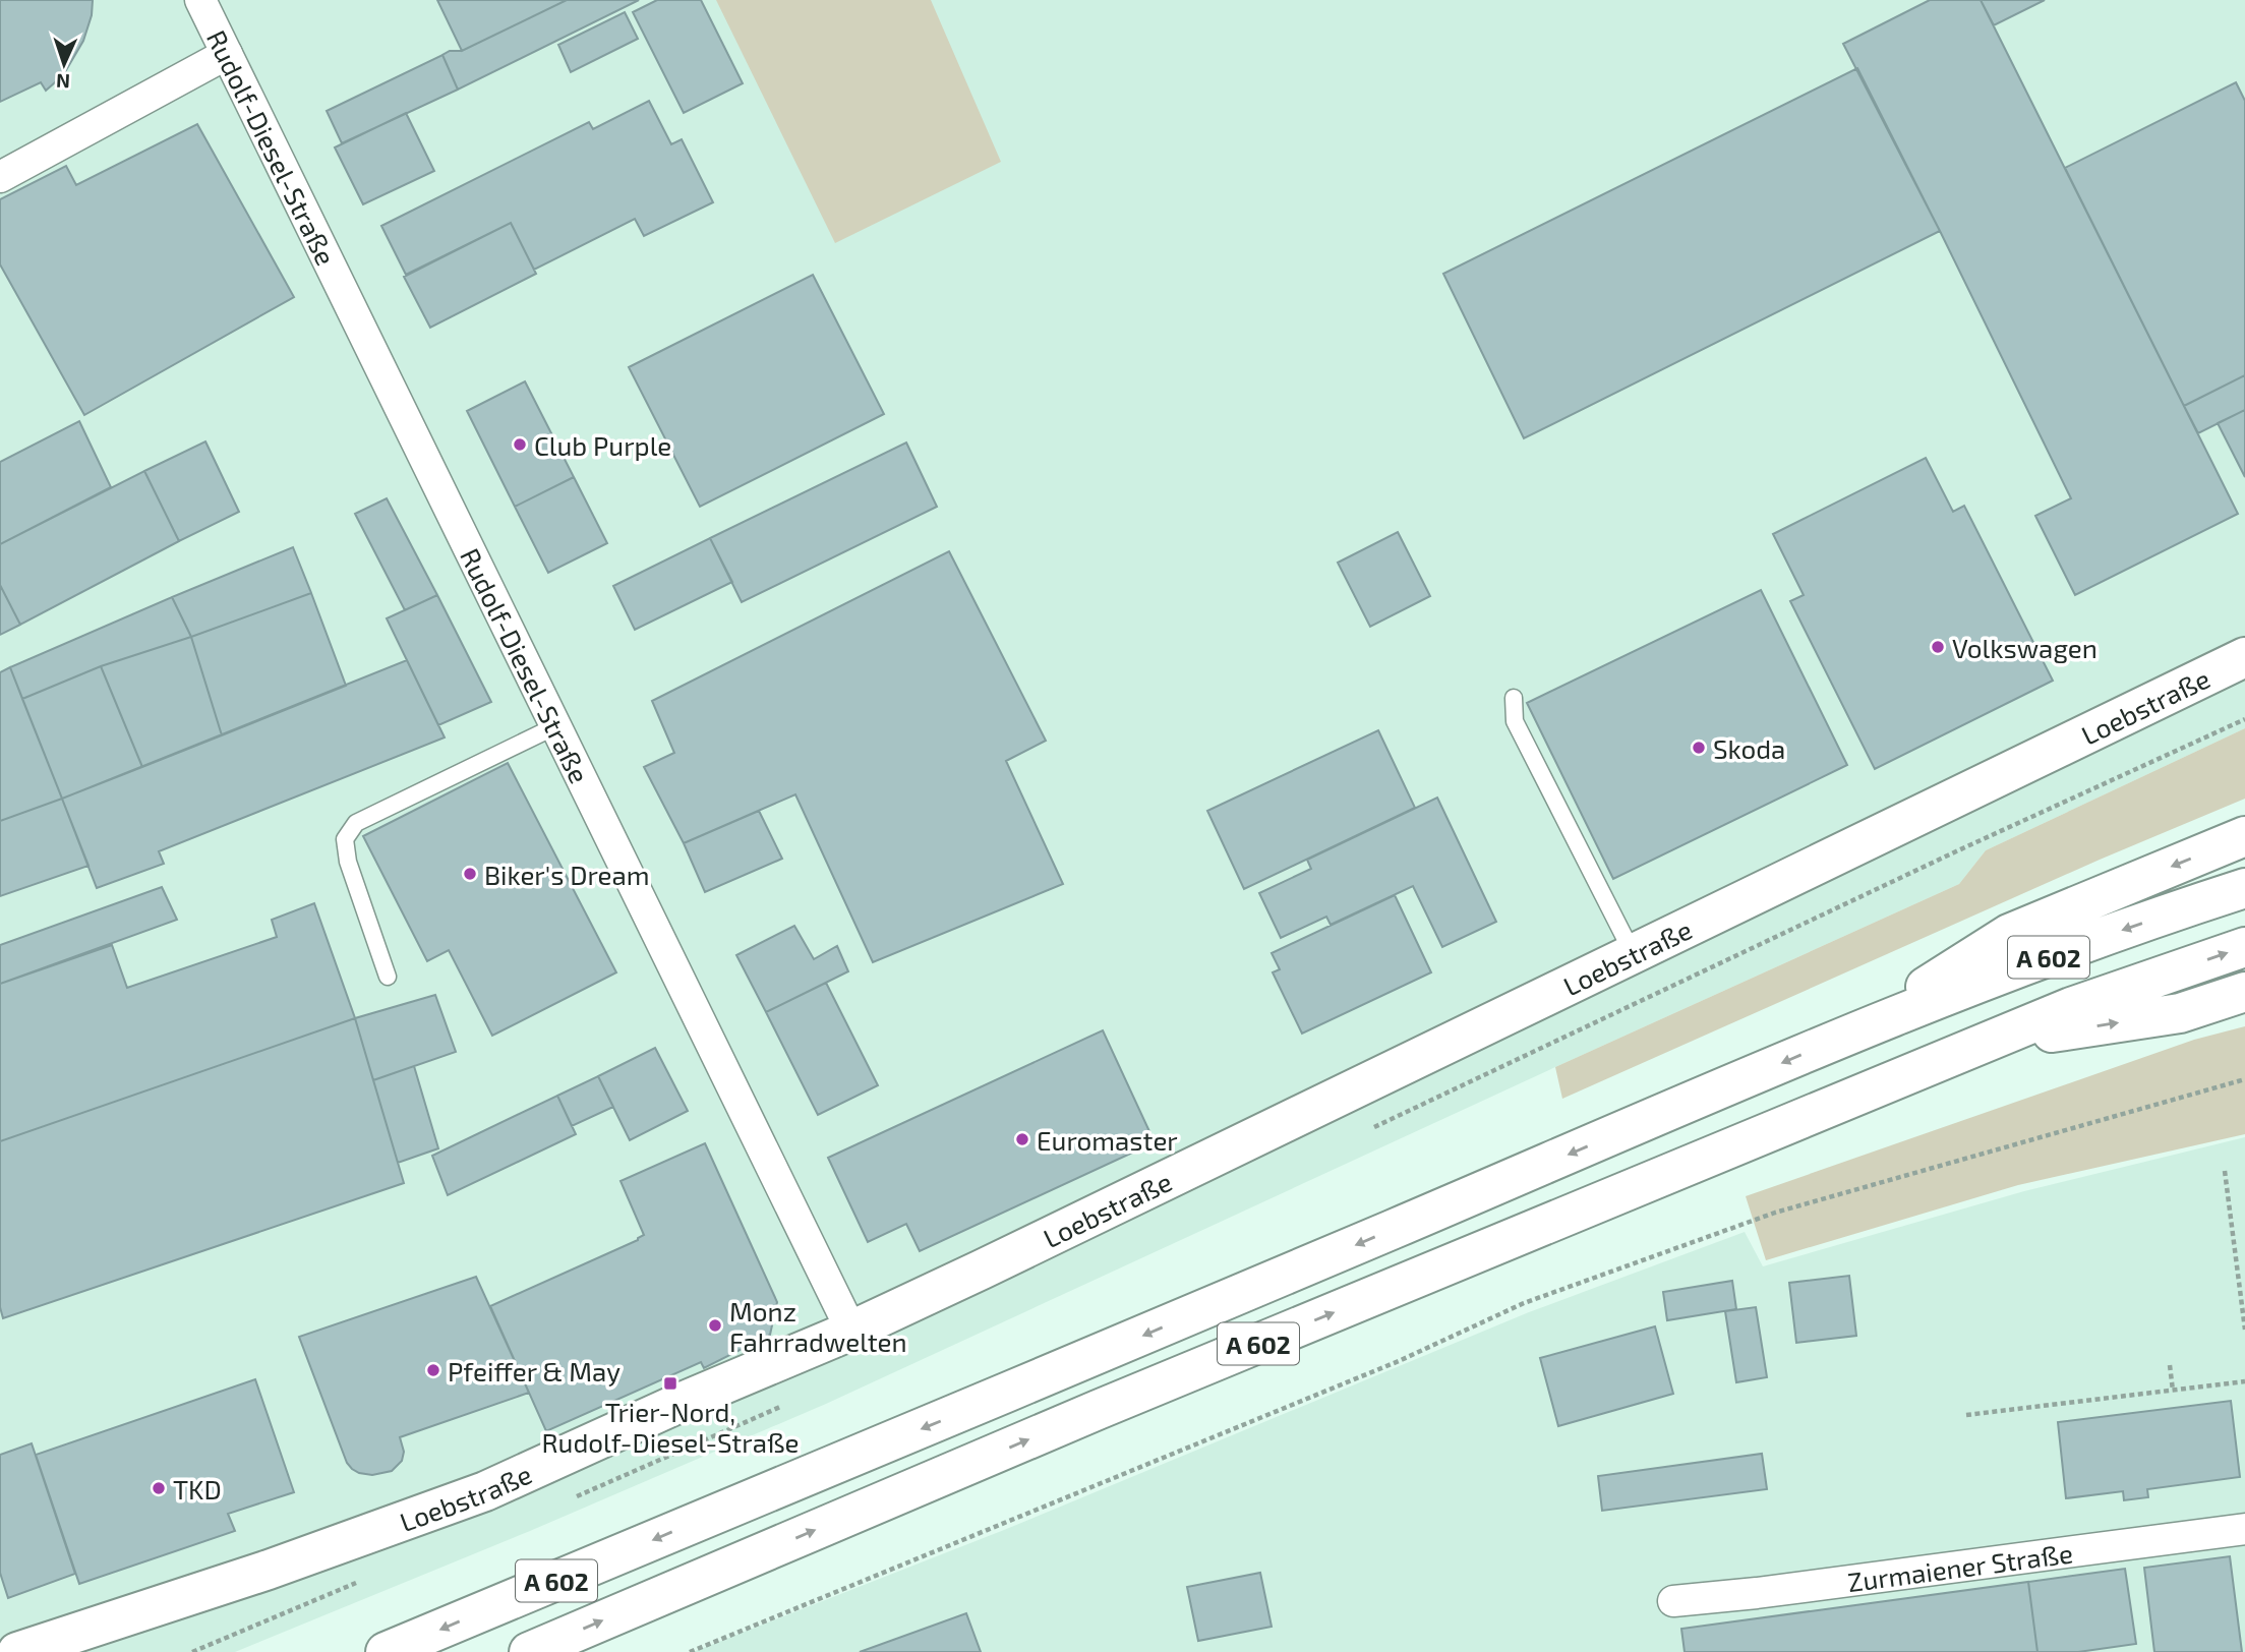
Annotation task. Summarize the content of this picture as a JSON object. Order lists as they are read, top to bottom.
{
  "streets": {
    "main road": ["Loebstraße", "A 602"],
    "street": ["Rudolf-Diesel-Straße", "Zurmaiener Straße"]
  },
  "crossings": [
    ["Rudolf-Diesel-Straße", "Loebstraße"]
  ],
  "places": {
    "other": [
      "Club Purple",
      "Volkswagen",
      "Skoda",
      "Biker's Dream",
      "Euromaster",
      "Monz Fahrradwelten",
      "Pfeiffer & May",
      "TKD"
    ],
    "transit": ["Trier-Nord, Rudolf-Diesel-Straße"]
  },
  "north": "bottom"
}
